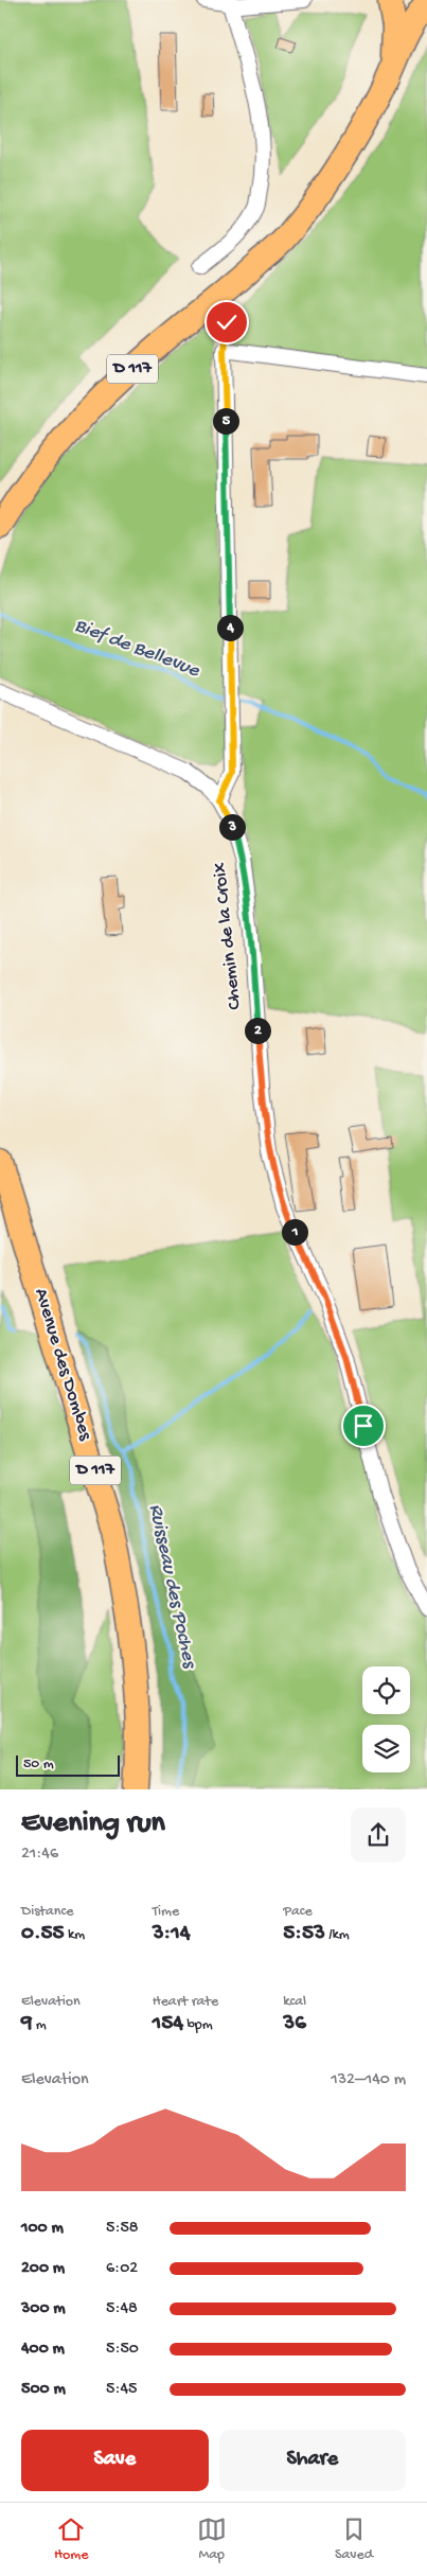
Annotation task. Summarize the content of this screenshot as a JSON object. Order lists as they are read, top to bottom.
{
  "streets": {
    "main road": ["D 117", "Avenue des Dombes"],
    "street": ["Chemin de la Croix"]
  },
  "water": ["Bief de Bellevue", "Ruisseau des Poches"],
  "scale_bar": "50 m",
  "page": {
    "pins": [
      "5",
      "4",
      "3",
      "2",
      "1"
    ],
    "scale": "50 m",
    "heading": ["Evening run", "21:46"],
    "stats": [
      ["Distance", "0.55 km"],
      ["Time", "3:14"],
      ["Pace", "5:53 /km"],
      ["Elevation", "9 m"],
      ["Heart rate", "154 bpm"],
      ["kcal", "36"]
    ],
    "chart": ["Elevation", "132–140 m"],
    "list": [
      {
        "name": "100 m",
        "note": "5:58"
      },
      {
        "name": "200 m",
        "note": "6:02"
      },
      {
        "name": "300 m",
        "note": "5:48"
      },
      {
        "name": "400 m",
        "note": "5:50"
      },
      {
        "name": "500 m",
        "note": "5:45"
      }
    ],
    "buttons": ["Save", "Share"],
    "tabs": ["Home", "Map", "Saved"]
  }
}
